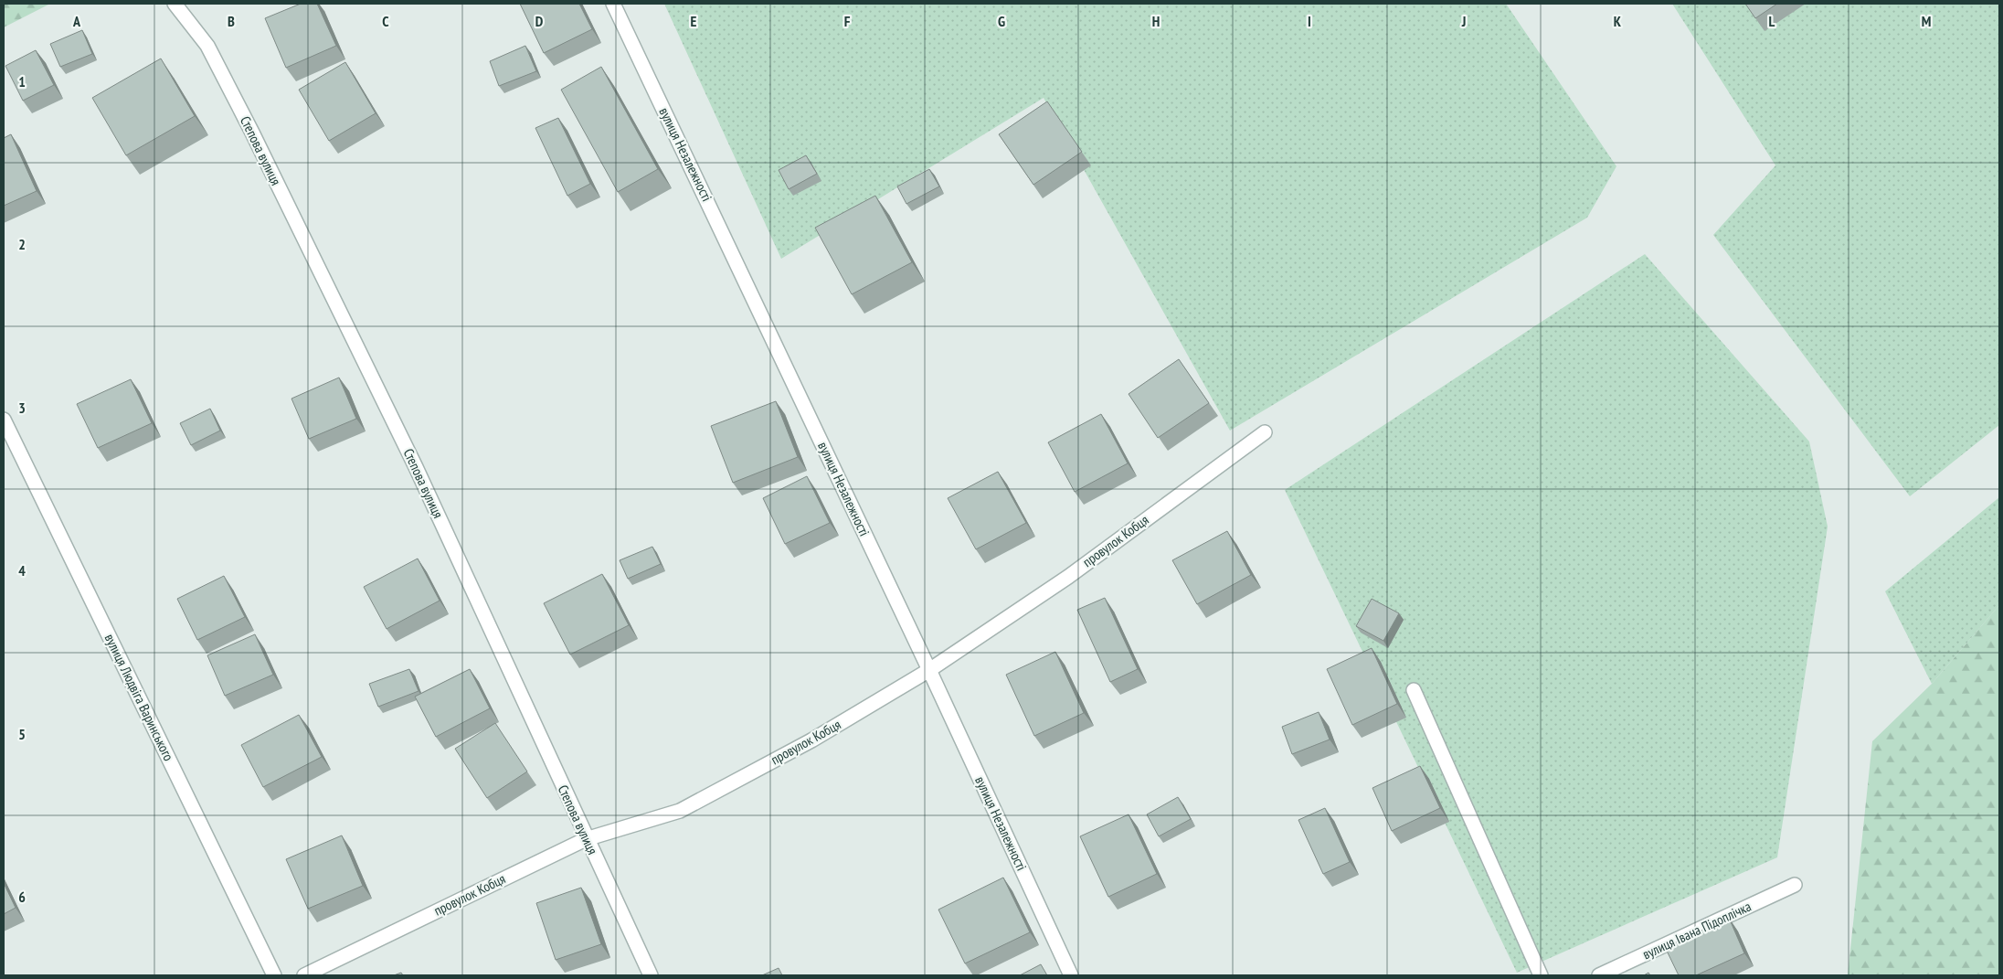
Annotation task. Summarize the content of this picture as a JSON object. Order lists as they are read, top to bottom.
{
  "streets": {
    "street": [
      "Степова вулиця",
      "вулиця Незалежності",
      "провулок Кобця",
      "вулиця Людвіга Варинського",
      "вулиця Івана Підоплічка"
    ]
  },
  "crossings": [
    ["Степова вулиця", "провулок Кобця"],
    ["вулиця Незалежності", "провулок Кобця"]
  ],
  "grid": {
    "columns": [
      "A",
      "B",
      "C",
      "D",
      "E",
      "F",
      "G",
      "H",
      "I",
      "J",
      "K",
      "L",
      "M"
    ],
    "rows": [
      "1",
      "2",
      "3",
      "4",
      "5",
      "6"
    ]
  }
}
